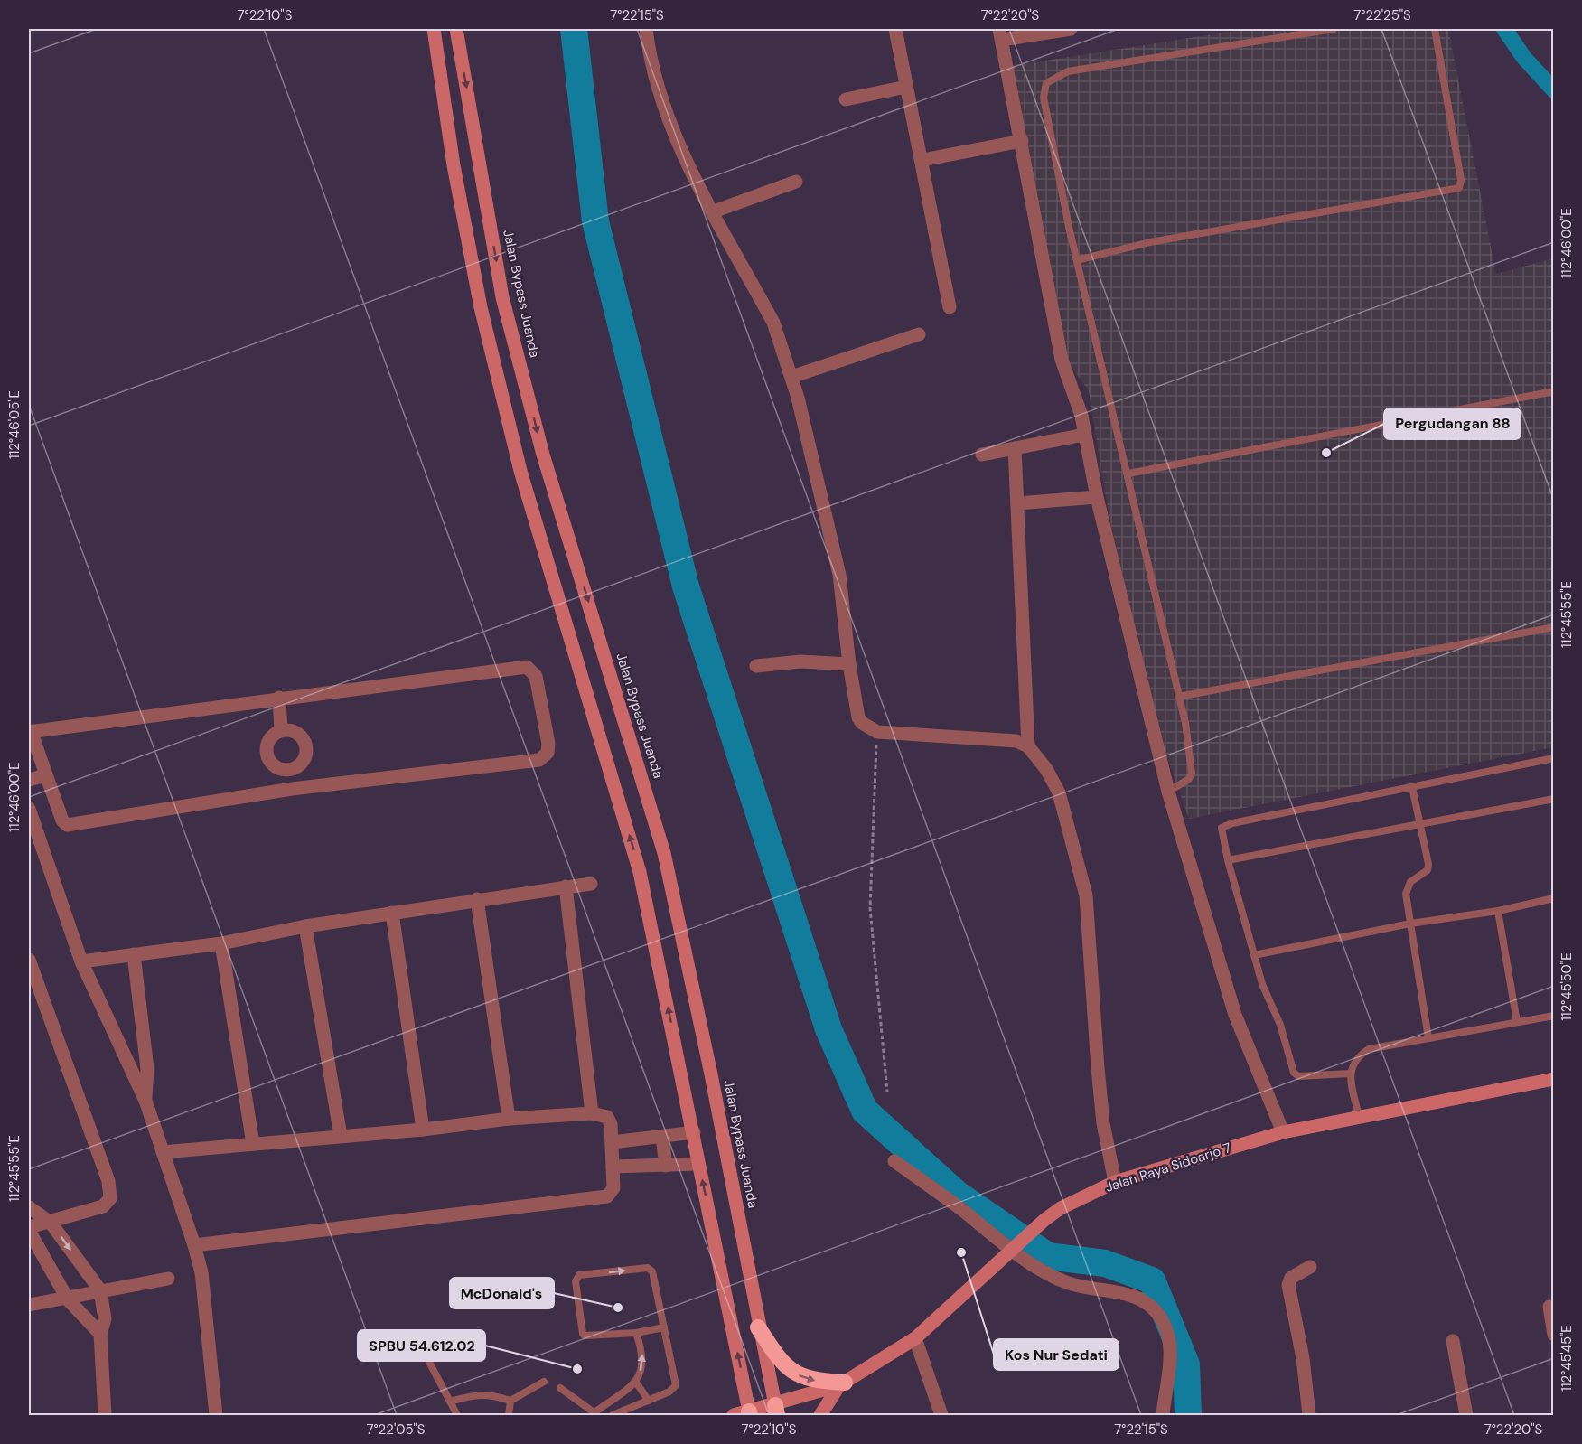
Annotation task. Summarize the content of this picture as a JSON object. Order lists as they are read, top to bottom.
{
  "streets": {
    "main road": ["Jalan Bypass Juanda", "Jalan Raya Sidoarjo 7"]
  },
  "crossings": [
    ["Jalan Bypass Juanda", "Jalan Raya Sidoarjo 7"]
  ],
  "places": [
    "Pergudangan 88",
    "Kos Nur Sedati",
    "McDonald's",
    "SPBU 54.612.02"
  ],
  "coordinates": [
    "7°22'10\"S",
    "7°22'15\"S",
    "7°22'20\"S",
    "7°22'25\"S",
    "112°46'00\"E",
    "112°46'05\"E",
    "112°45'55\"E",
    "112°45'50\"E",
    "112°45'45\"E",
    "7°22'05\"S"
  ]
}
